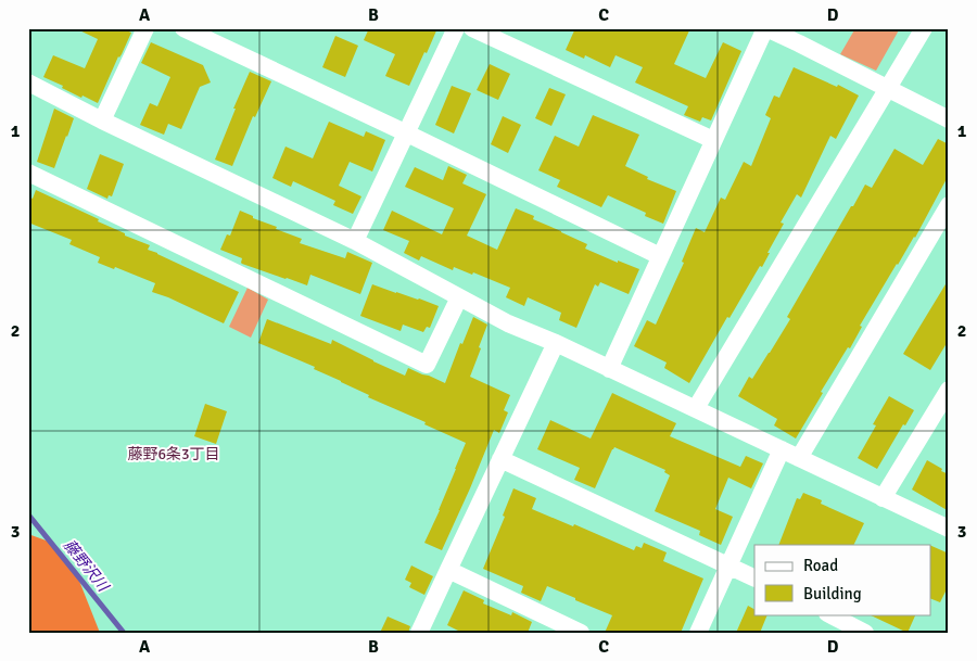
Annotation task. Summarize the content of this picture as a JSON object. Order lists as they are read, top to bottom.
{
  "districts": ["藤野6条3丁目"],
  "water": ["藤野沢川"],
  "legend": ["Road", "Building"],
  "grid": {
    "columns": [
      "A",
      "B",
      "C",
      "D"
    ],
    "rows": ["1", "2", "3"]
  }
}
